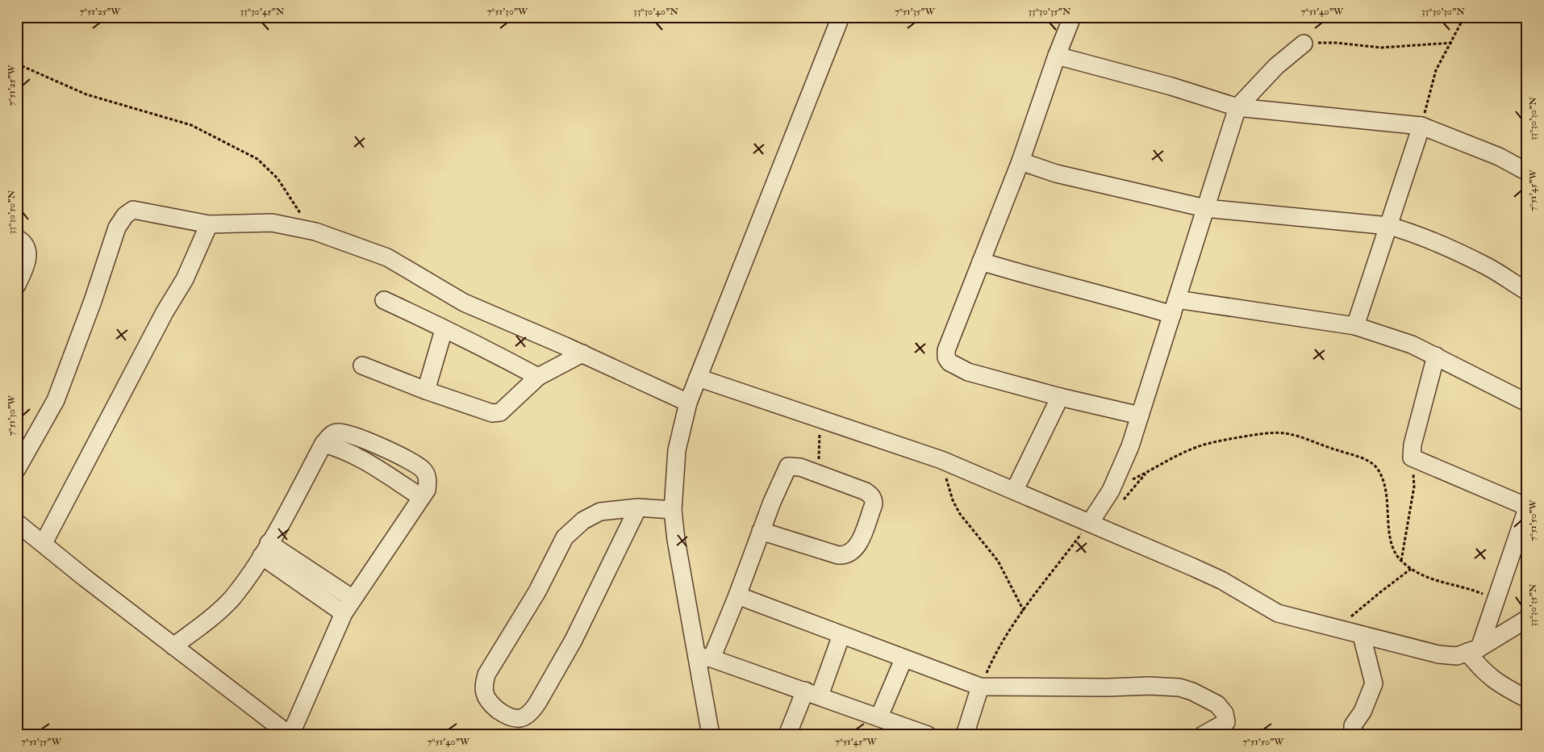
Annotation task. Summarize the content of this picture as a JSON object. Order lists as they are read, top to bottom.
{
  "coordinates": [
    "7°51'25\"W",
    "33°30'45\"N",
    "7°51'30\"W",
    "33°30'40\"N",
    "7°51'35\"W",
    "33°30'35\"N",
    "7°51'40\"W",
    "33°30'30\"N",
    "7°51'45\"W",
    "33°30'50\"N",
    "7°51'50\"W"
  ]
}
